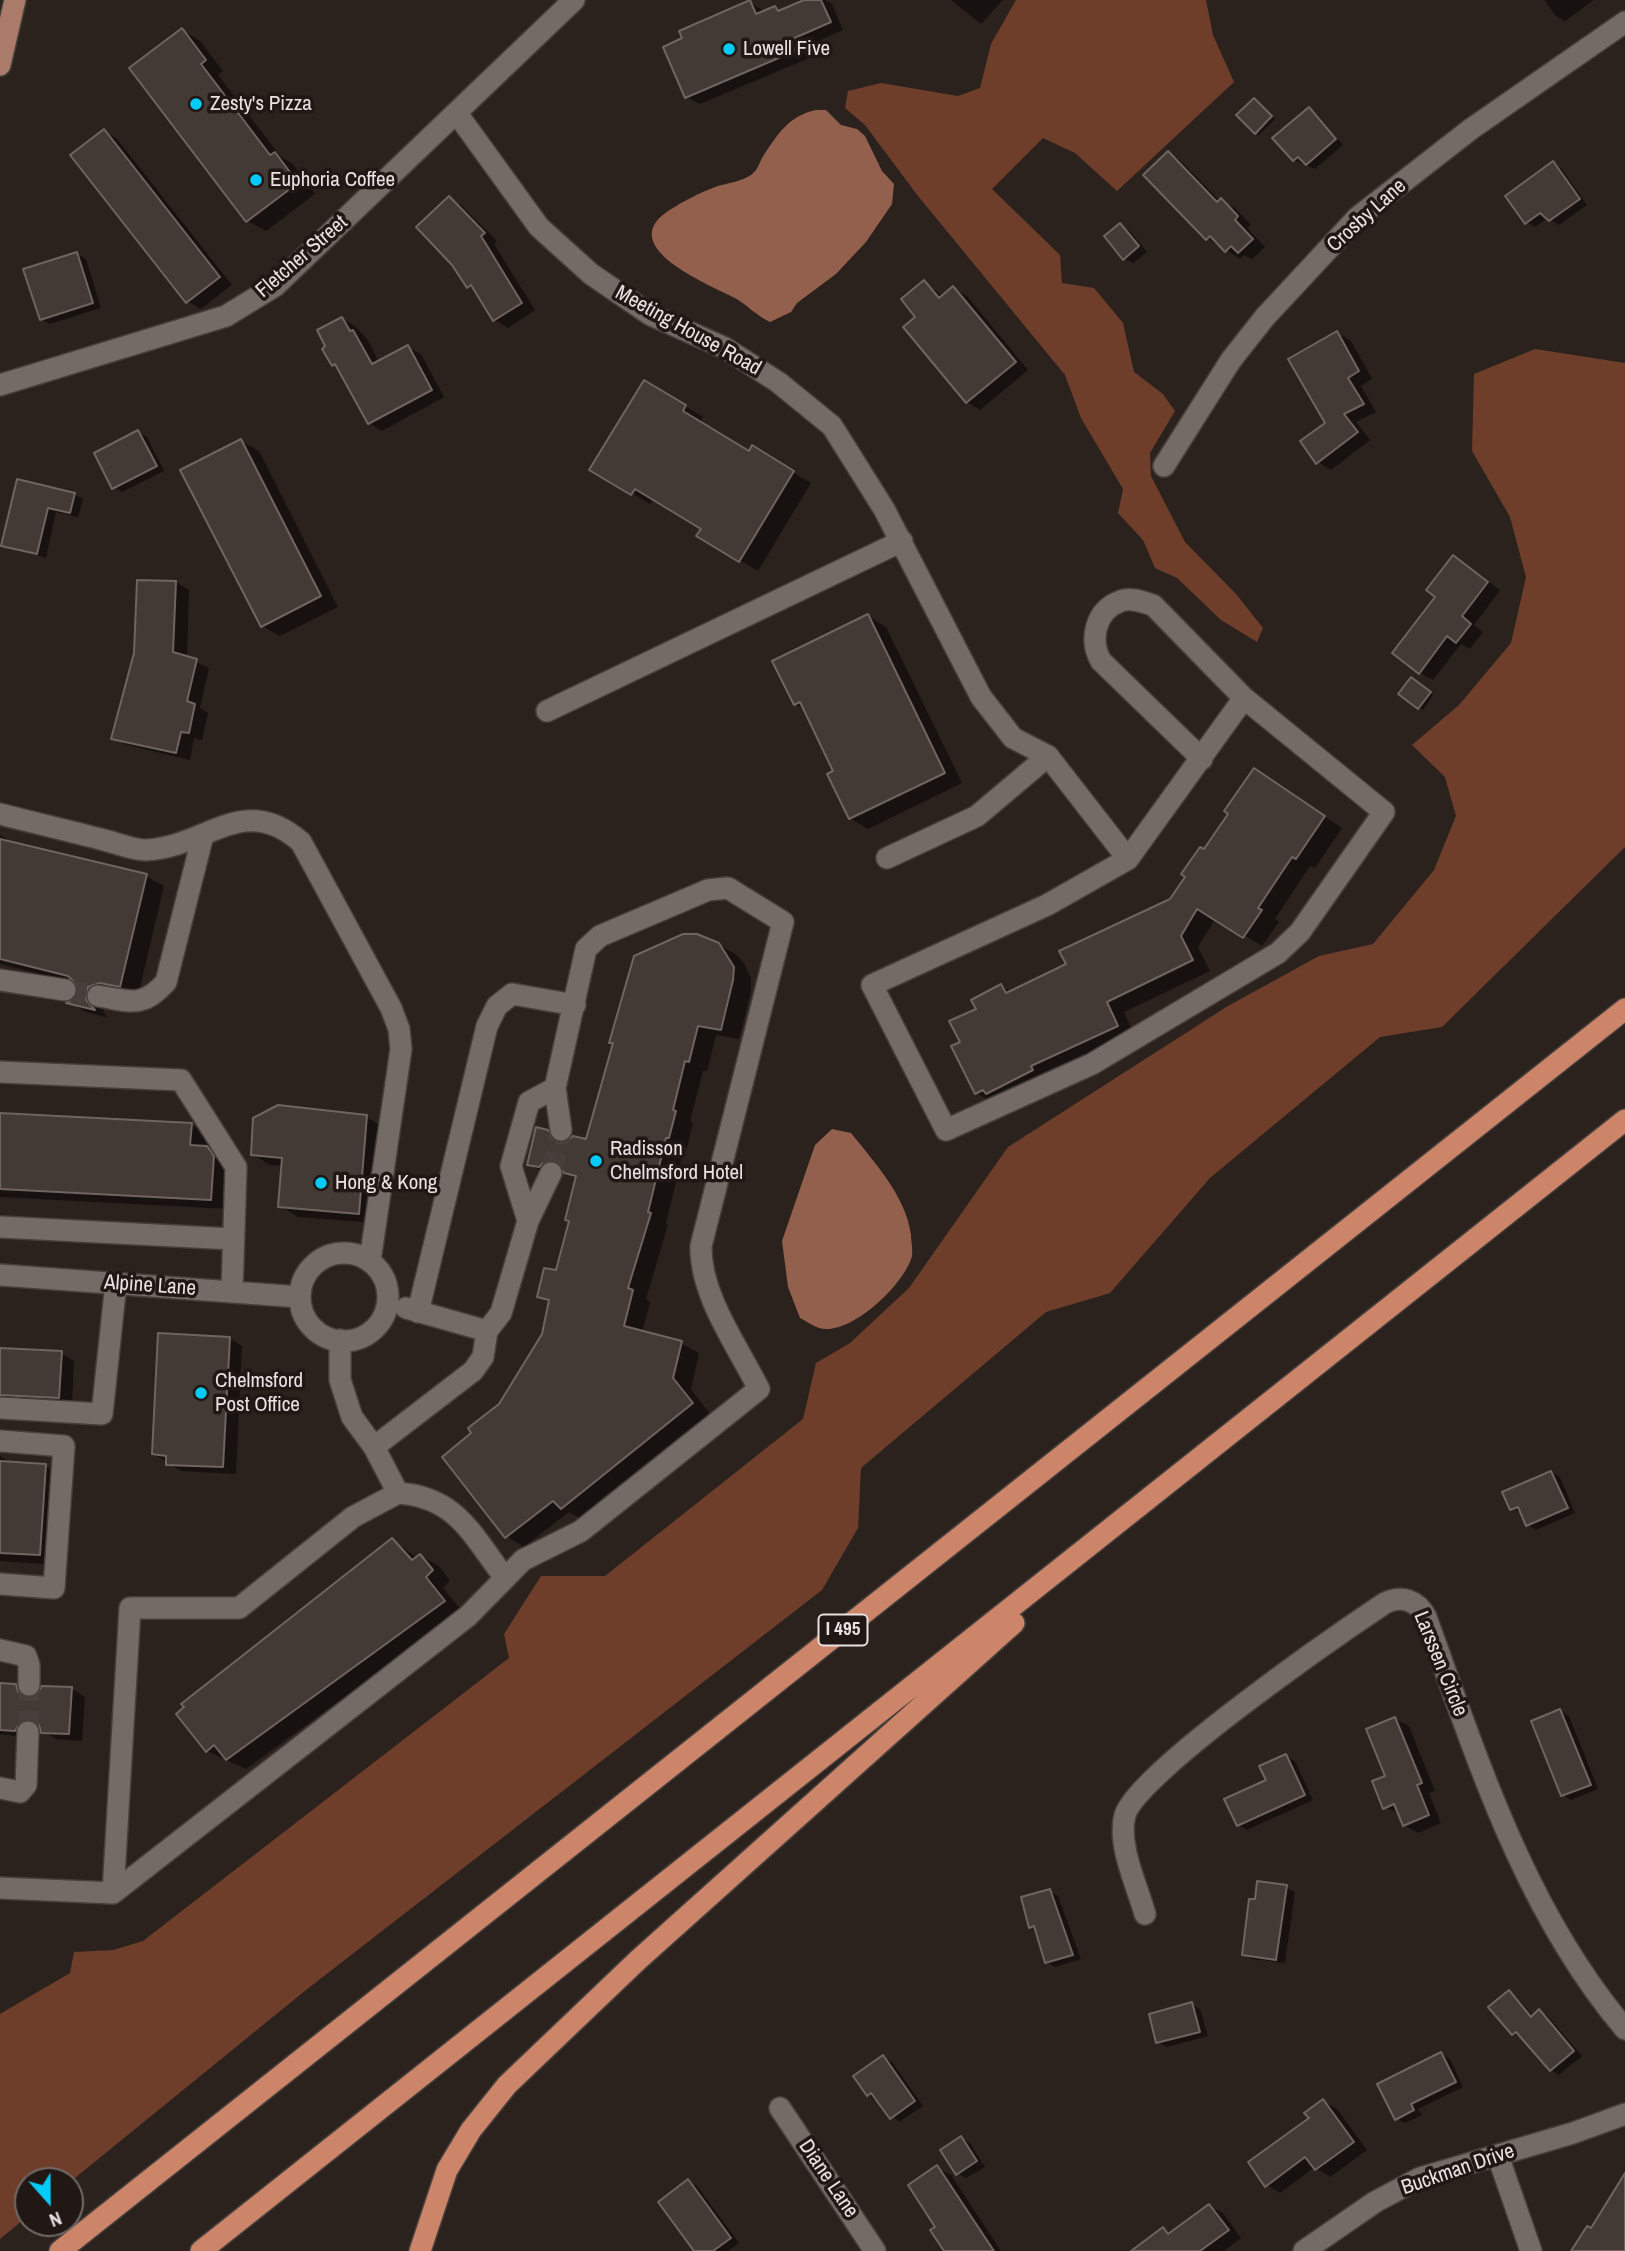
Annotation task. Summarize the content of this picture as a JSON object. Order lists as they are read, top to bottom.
{
  "streets": {
    "highway": ["I 495"],
    "street": [
      "Crosby Lane",
      "Fletcher Street",
      "Meeting House Road",
      "Alpine Lane",
      "Larssen Circle",
      "Buckman Drive",
      "Diane Lane"
    ]
  },
  "crossings": [
    ["Fletcher Street", "Meeting House Road"]
  ],
  "places": [
    "Lowell Five",
    "Zesty's Pizza",
    "Euphoria Coffee",
    "Radisson Chelmsford Hotel",
    "Hong & Kong",
    "Chelmsford Post Office"
  ],
  "north": "bottom"
}
